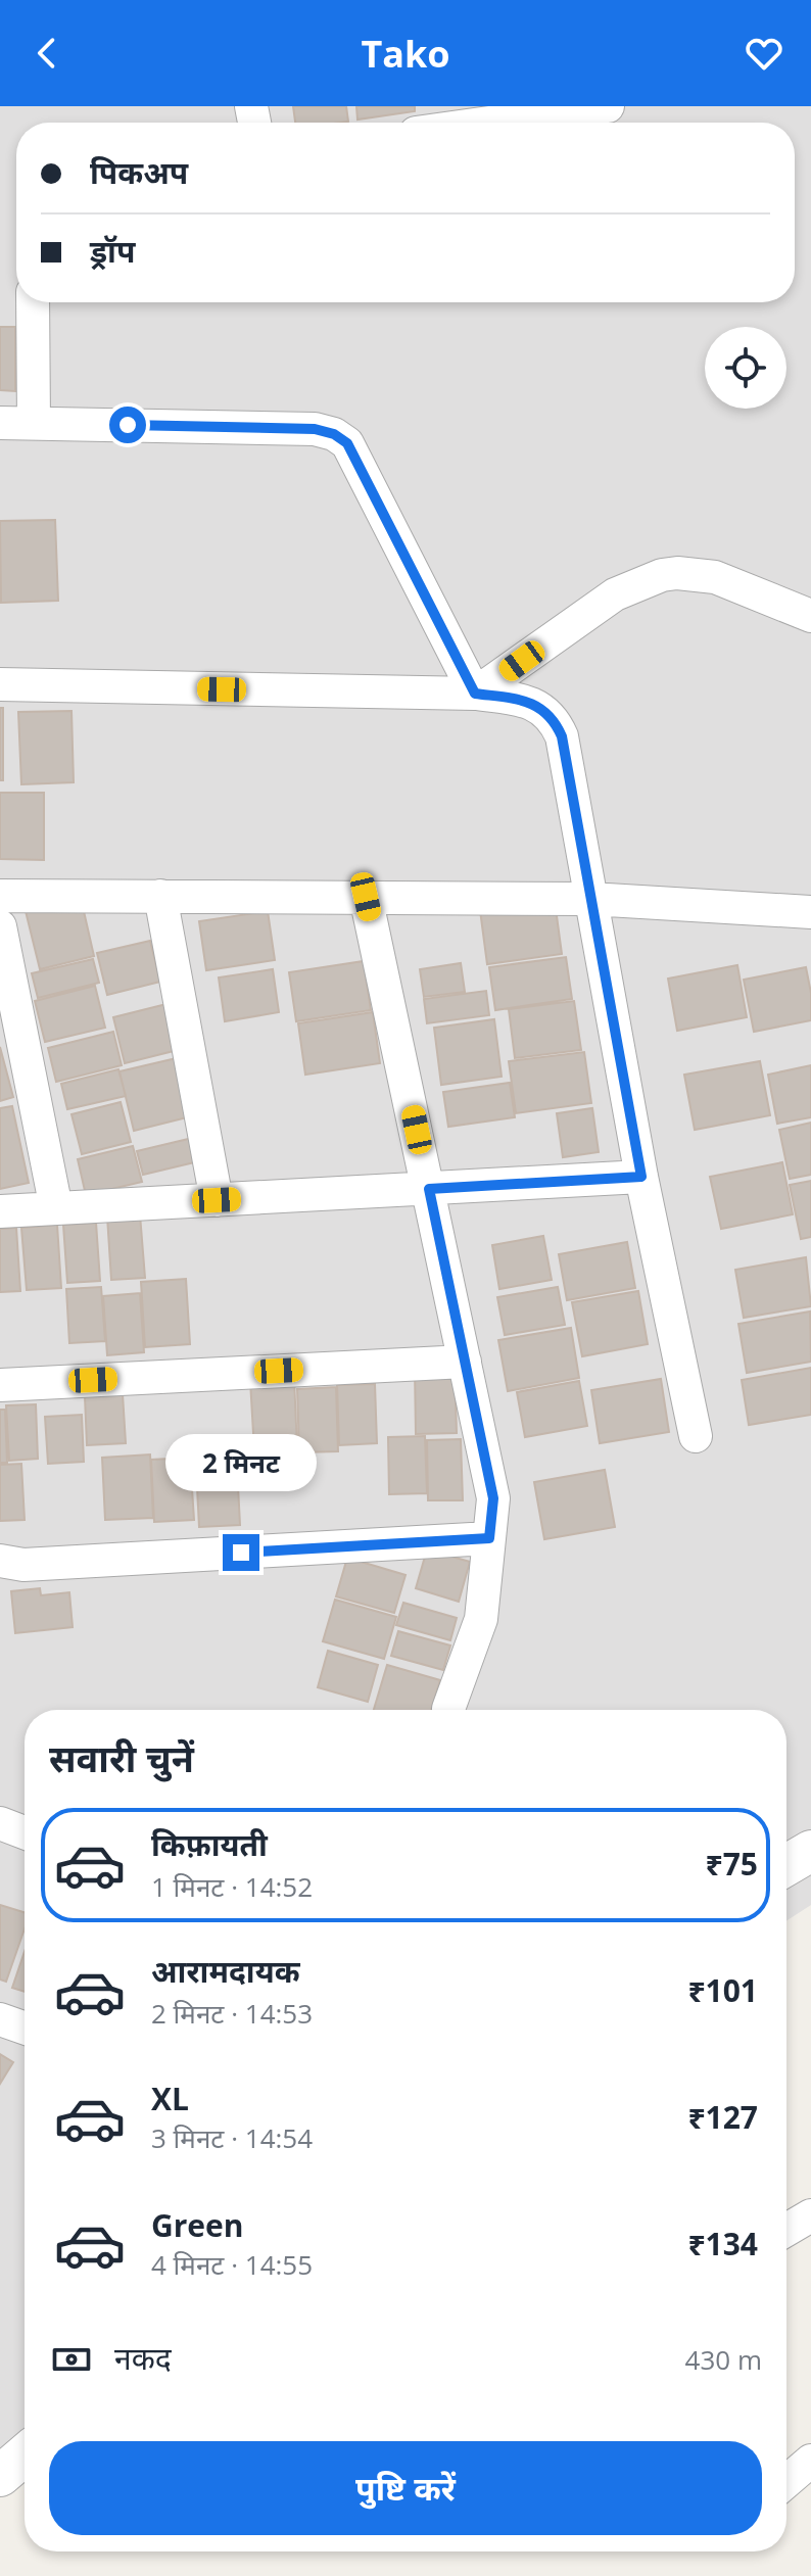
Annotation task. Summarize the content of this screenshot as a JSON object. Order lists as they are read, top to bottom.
{
  "page": {
    "header": "Tako",
    "banner": ["पिकअप", "ड्रॉप"],
    "bubble": "2 मिनट",
    "heading": "सवारी चुनें",
    "list": [
      {
        "name": "किफ़ायती",
        "note": "1 मिनट · 14:52",
        "value": "₹75"
      },
      {
        "name": "आरामदायक",
        "note": "2 मिनट · 14:53",
        "value": "₹101"
      },
      {
        "name": "XL",
        "note": "3 मिनट · 14:54",
        "value": "₹127"
      },
      {
        "name": "Green",
        "note": "4 मिनट · 14:55",
        "value": "₹134"
      }
    ],
    "pay": ["नकद", "430 m"],
    "buttons": "पुष्टि करें"
  }
}
